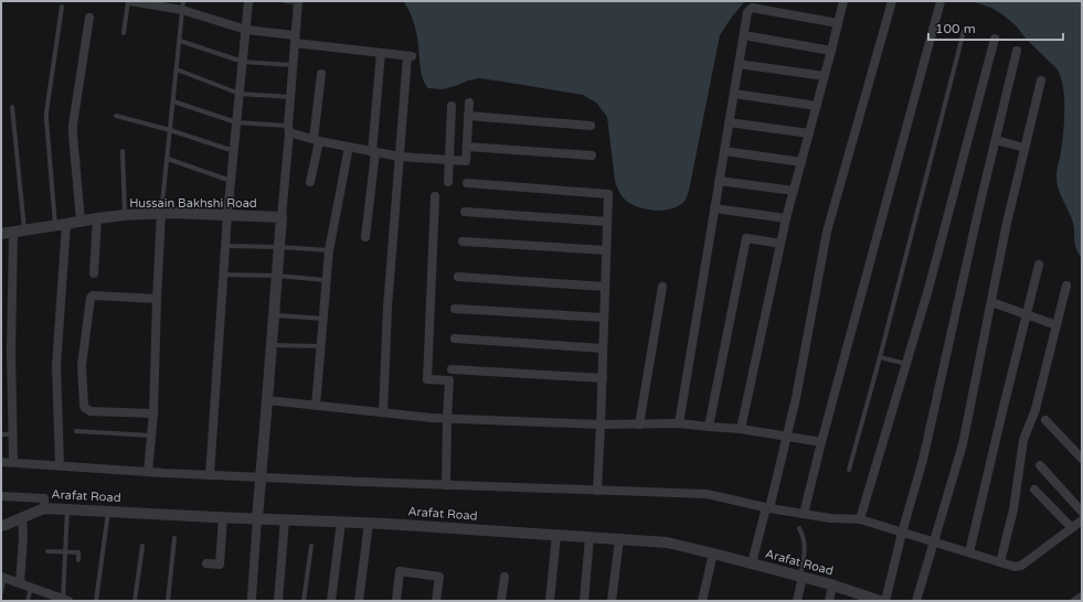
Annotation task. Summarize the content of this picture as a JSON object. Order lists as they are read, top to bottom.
{
  "streets": {
    "street": ["Hussain Bakhshi Road", "Arafat Road"]
  },
  "scale_bar": "100 m"
}
